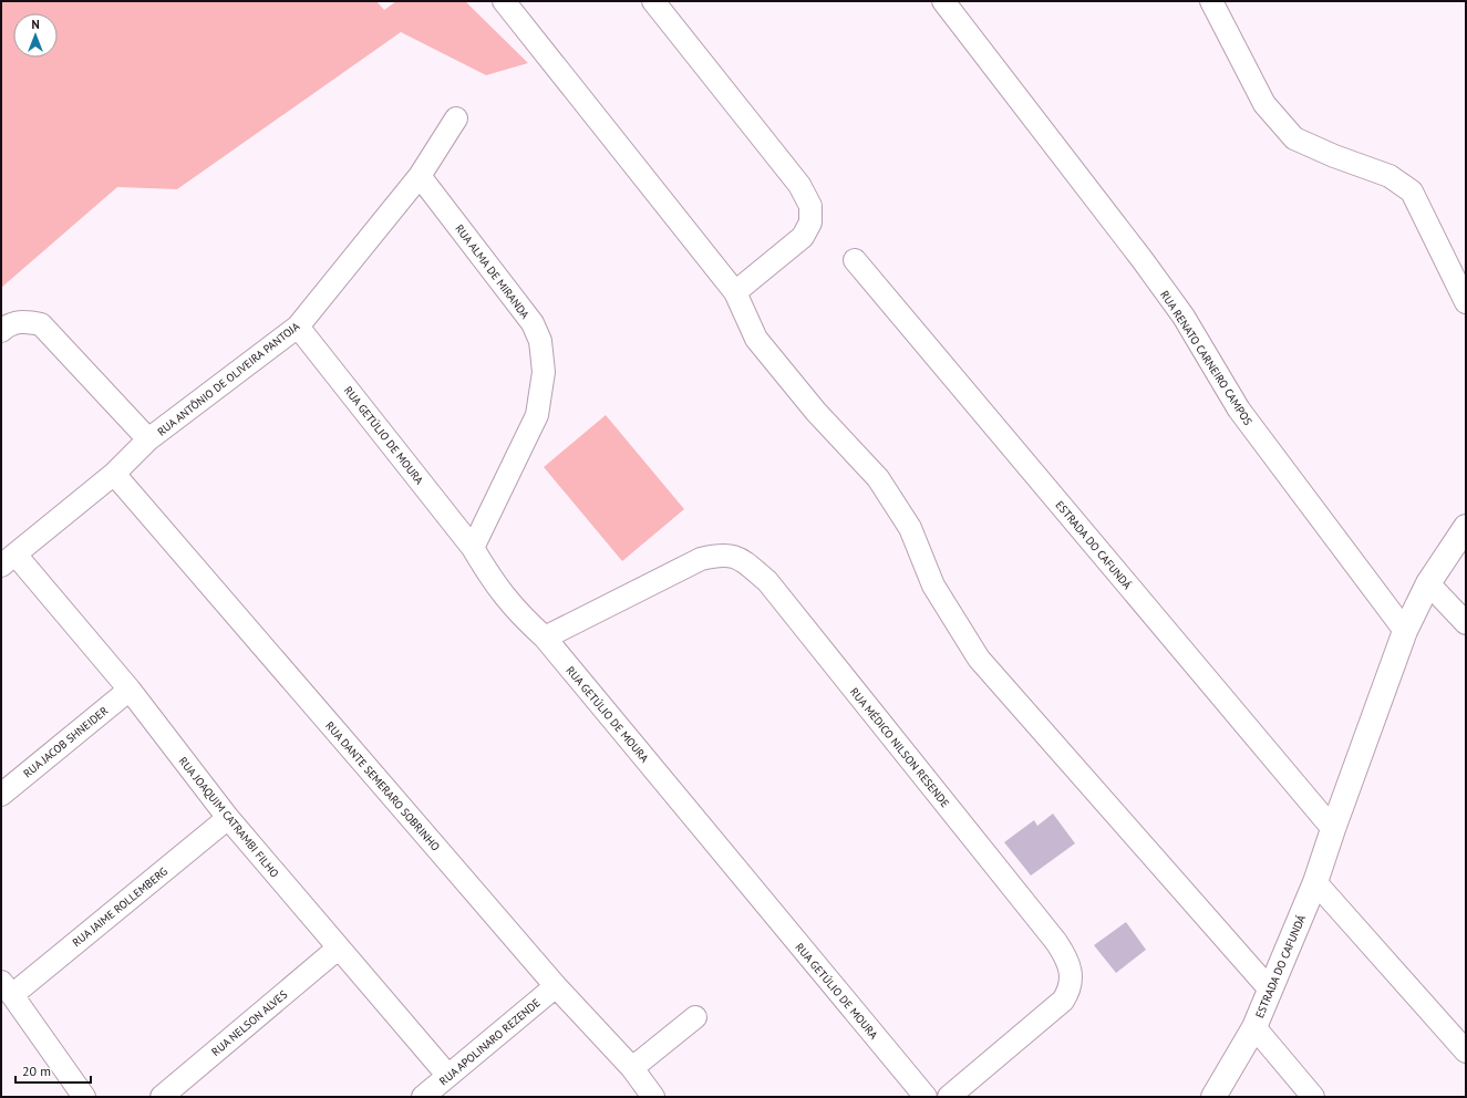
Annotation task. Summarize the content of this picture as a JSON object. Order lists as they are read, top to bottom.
{
  "streets": {
    "street": [
      "RUA ALMA DE MIRANDA",
      "RUA RENATO CARNEIRO CAMPOS",
      "RUA ANTÔNIO DE OLIVEIRA PANTOJA",
      "RUA GETÚLIO DE MOURA",
      "ESTRADA DO CAFUNDÁ",
      "RUA JACOB SHNEIDER",
      "RUA MÉDICO NILSON RESENDE",
      "RUA DANTE SEMERARO SOBRINHO",
      "RUA JOAQUIM CATRAMBI FILHO",
      "RUA JAIME ROLLEMBERG",
      "RUA NELSON ALVES",
      "RUA APOLINARO REZENDE"
    ]
  },
  "crossings": [
    ["RUA ALMA DE MIRANDA", "RUA ANTÔNIO DE OLIVEIRA PANTOJA"],
    ["RUA ALMA DE MIRANDA", "RUA GETÚLIO DE MOURA"],
    ["RUA RENATO CARNEIRO CAMPOS", "ESTRADA DO CAFUNDÁ"],
    ["RUA ANTÔNIO DE OLIVEIRA PANTOJA", "RUA GETÚLIO DE MOURA"],
    ["RUA ANTÔNIO DE OLIVEIRA PANTOJA", "RUA DANTE SEMERARO SOBRINHO"],
    ["RUA ANTÔNIO DE OLIVEIRA PANTOJA", "RUA JOAQUIM CATRAMBI FILHO"],
    ["RUA GETÚLIO DE MOURA", "RUA MÉDICO NILSON RESENDE"],
    ["RUA JACOB SHNEIDER", "RUA JOAQUIM CATRAMBI FILHO"],
    ["RUA DANTE SEMERARO SOBRINHO", "RUA APOLINARO REZENDE"],
    ["RUA JOAQUIM CATRAMBI FILHO", "RUA JAIME ROLLEMBERG"],
    ["RUA JOAQUIM CATRAMBI FILHO", "RUA NELSON ALVES"],
    ["RUA JOAQUIM CATRAMBI FILHO", "RUA APOLINARO REZENDE"]
  ],
  "scale_bar": "20 m",
  "north": "top"
}
